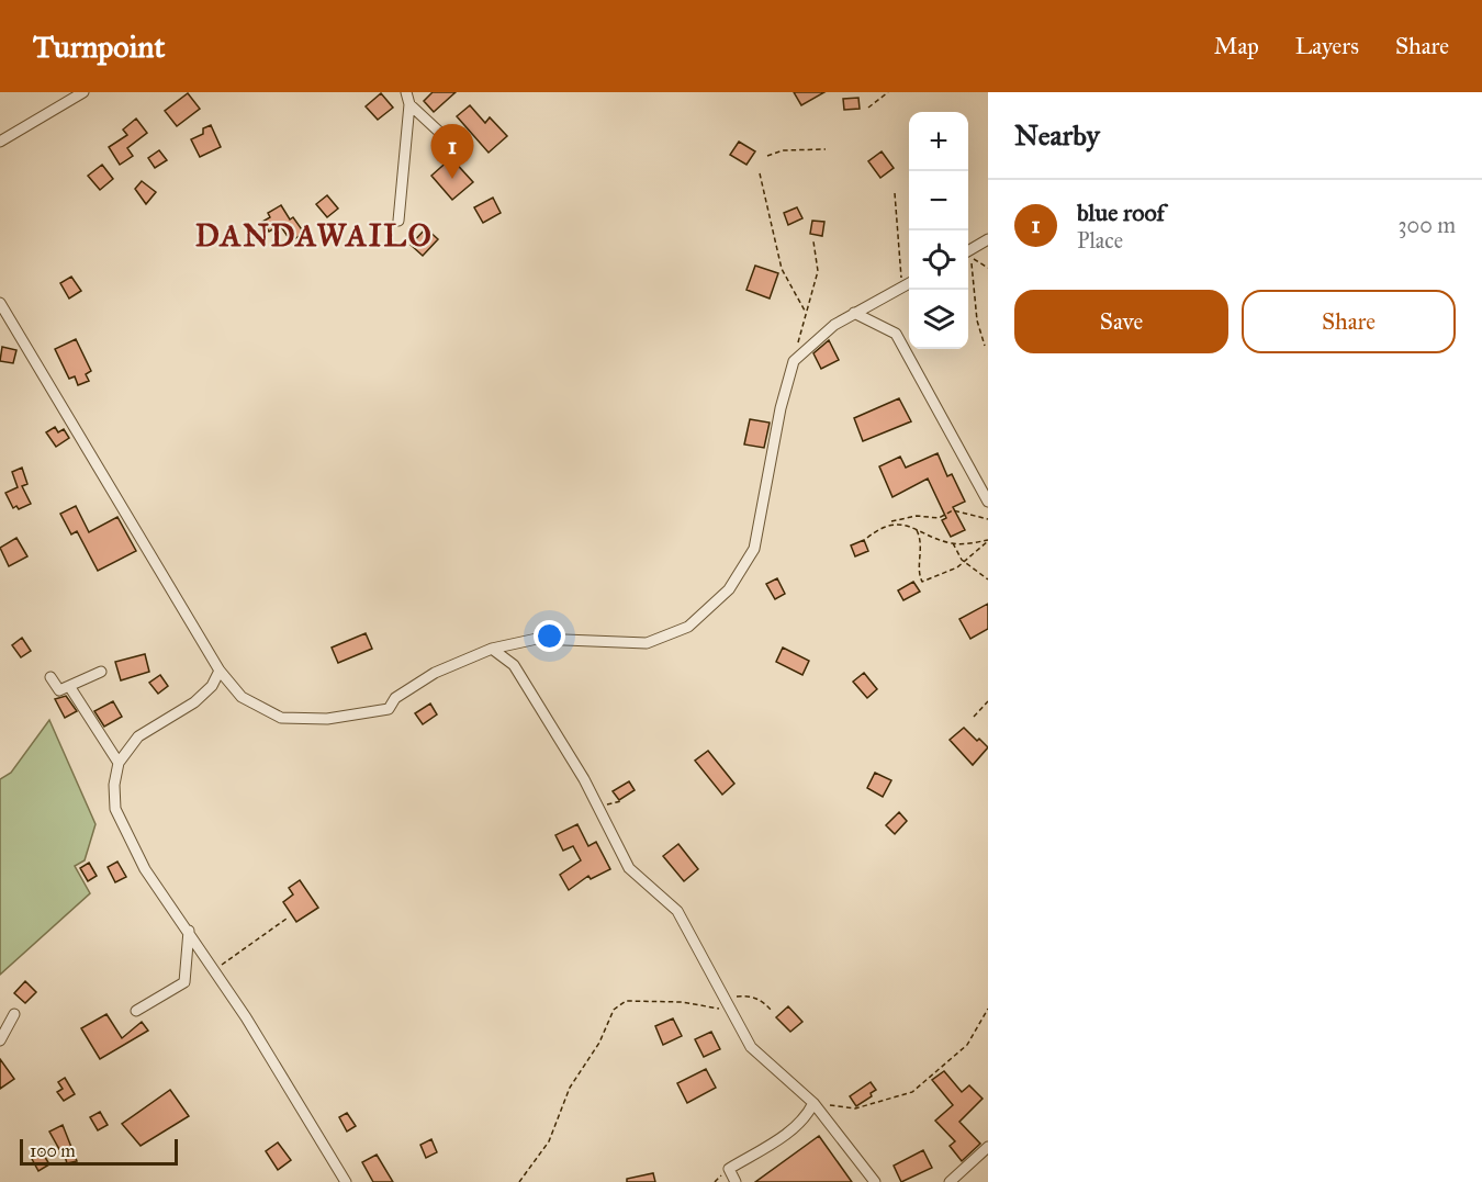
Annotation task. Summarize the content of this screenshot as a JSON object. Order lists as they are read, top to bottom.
{
  "districts": ["DANDAWAILO"],
  "scale_bar": "100 m",
  "page": {
    "header": "Turnpoint",
    "nav": ["Map", "Layers", "Share"],
    "heading": "Nearby",
    "map_buttons": ["+", "−"],
    "pins": "1",
    "list": [
      {
        "mark": "1",
        "name": "blue roof",
        "note": "Place",
        "value": "300 m"
      }
    ],
    "buttons": ["Save", "Share"],
    "scale": "100 m"
  }
}
